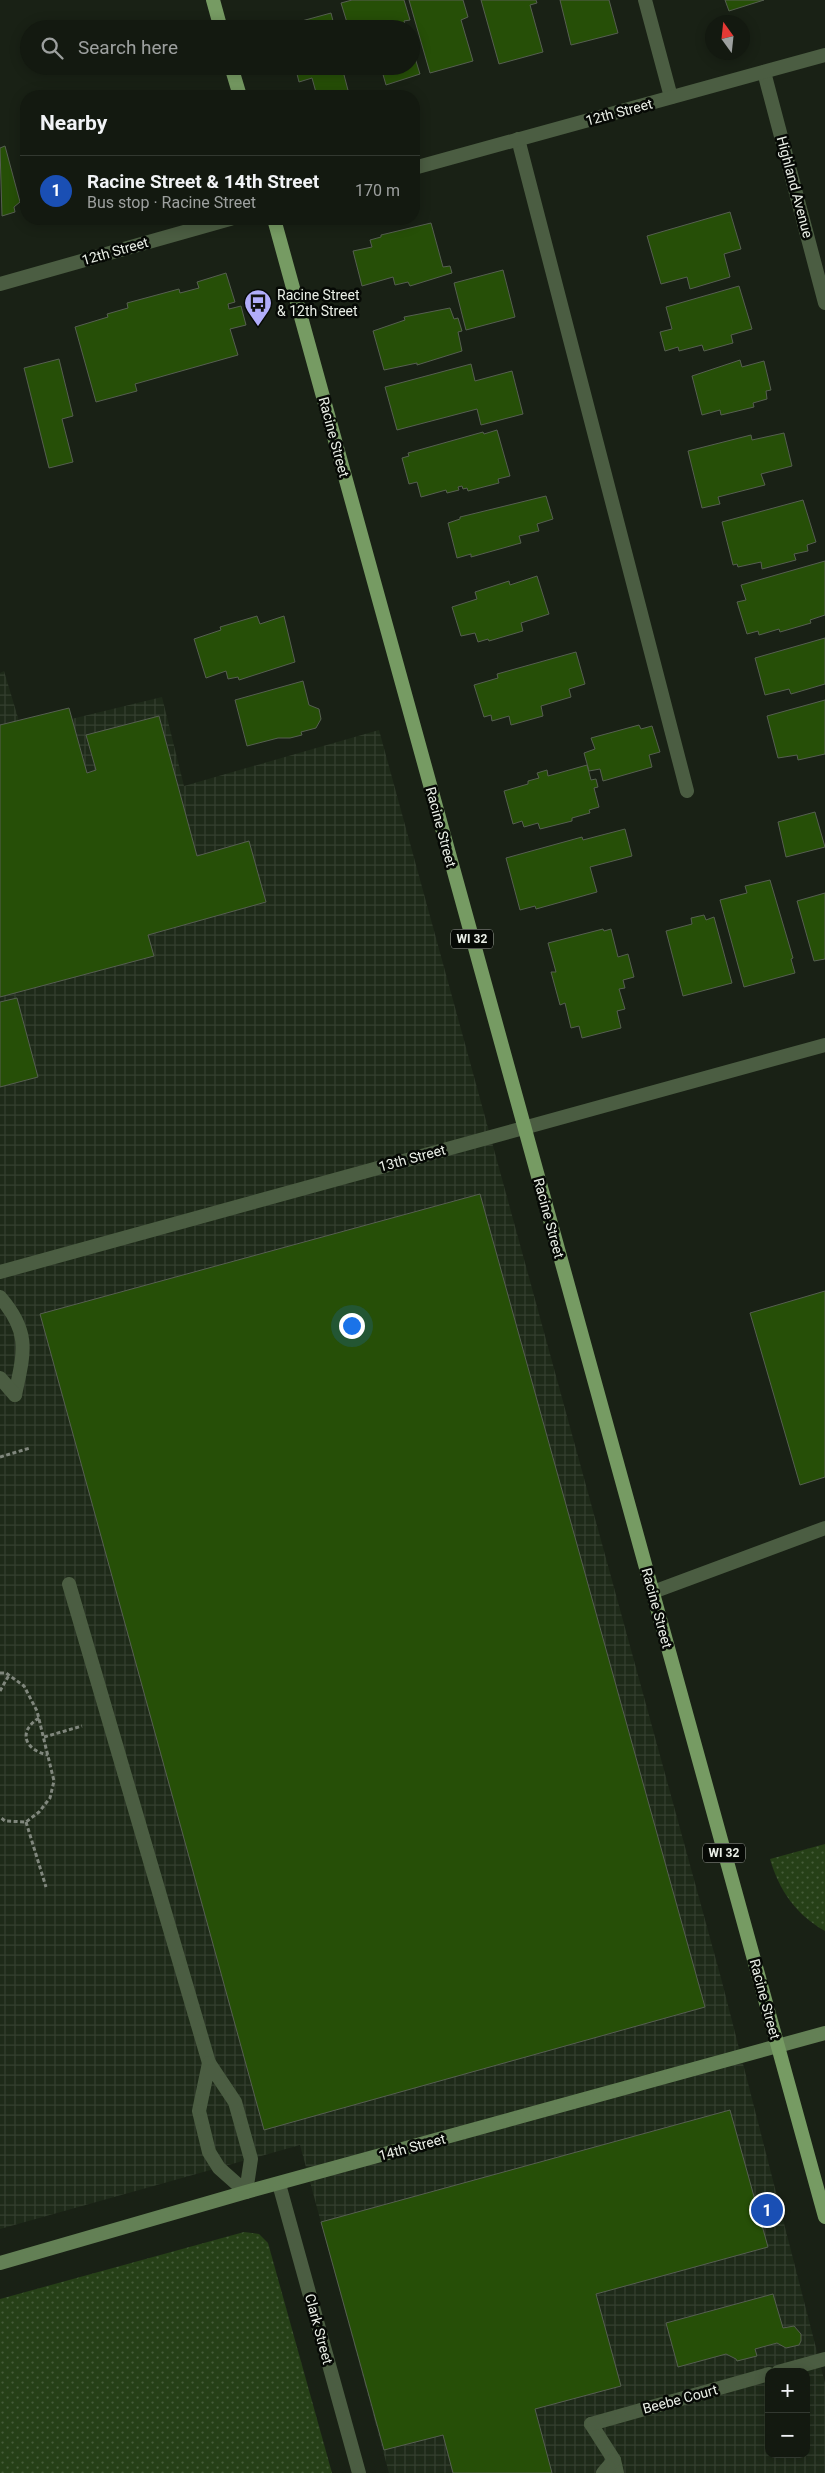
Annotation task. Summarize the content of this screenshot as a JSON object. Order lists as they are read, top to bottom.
{
  "streets": {
    "main road": ["Racine Street", "WI 32", "14th Street"],
    "street": [
      "12th Street",
      "Highland Avenue",
      "13th Street",
      "Clark Street",
      "Beebe Court"
    ]
  },
  "crossings": [
    ["12th Street", "Highland Avenue"],
    ["Racine Street", "13th Street"],
    ["Racine Street", "14th Street"],
    ["14th Street", "Clark Street"]
  ],
  "places": {
    "bus stop": ["Racine Street & 12th Street"]
  },
  "north": "top",
  "page": {
    "search": "Search here",
    "heading": "Nearby",
    "list": [
      {
        "mark": "1",
        "name": "Racine Street & 14th Street",
        "note": "Bus stop · Racine Street",
        "value": "170 m"
      }
    ],
    "pins": "1",
    "map_buttons": ["+", "−"]
  }
}
